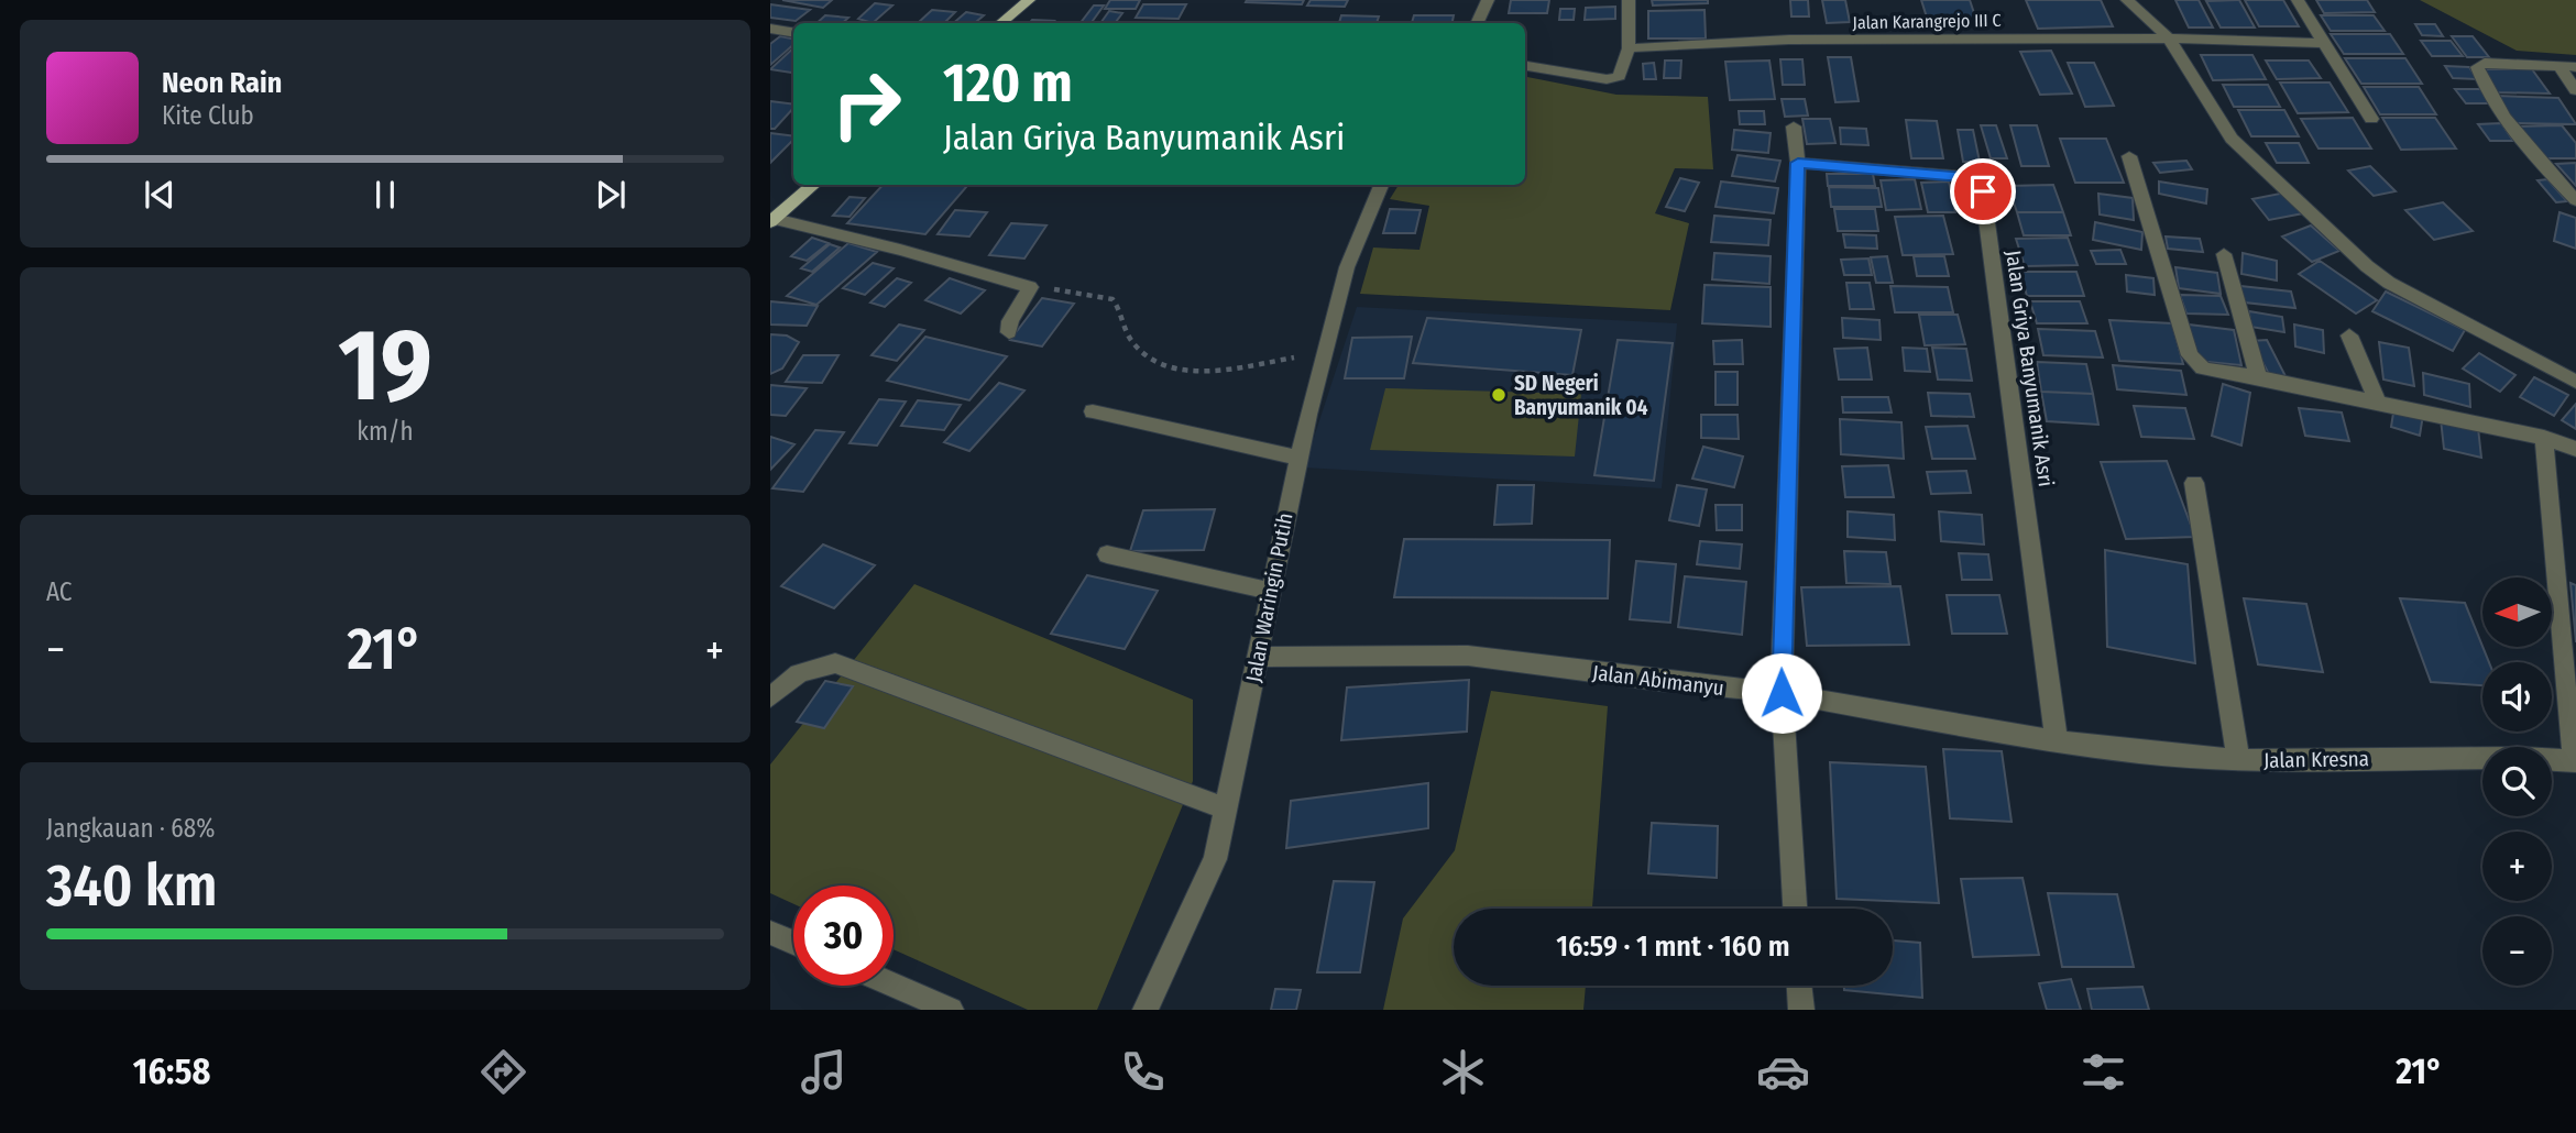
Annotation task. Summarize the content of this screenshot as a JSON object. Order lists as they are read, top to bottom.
{
  "streets": {
    "street": [
      "Jalan Karangrejo III C",
      "Jalan Griya Banyumanik Asri",
      "Jalan Waringin Putih",
      "Jalan Abimanyu",
      "Jalan Kresna"
    ]
  },
  "crossings": [
    ["Jalan Griya Banyumanik Asri", "Jalan Abimanyu"],
    ["Jalan Griya Banyumanik Asri", "Jalan Kresna"],
    ["Jalan Waringin Putih", "Jalan Abimanyu"],
    ["Jalan Abimanyu", "Jalan Kresna"]
  ],
  "places": ["SD Negeri Banyumanik 04"],
  "north": "left",
  "page": {
    "turn": ["120 m", "Jalan Griya Banyumanik Asri"],
    "song": ["Neon Rain", "Kite Club"],
    "tile": [
      ["19", "km/h"],
      "AC",
      ["Jangkauan · 68%", "340 km"]
    ],
    "map_buttons": ["+", "−"],
    "heat": ["−", "21°", "+"],
    "limit": "30",
    "trip": "16:59 · 1 mnt · 160 m",
    "tabs": ["16:58", "21°"]
  }
}
